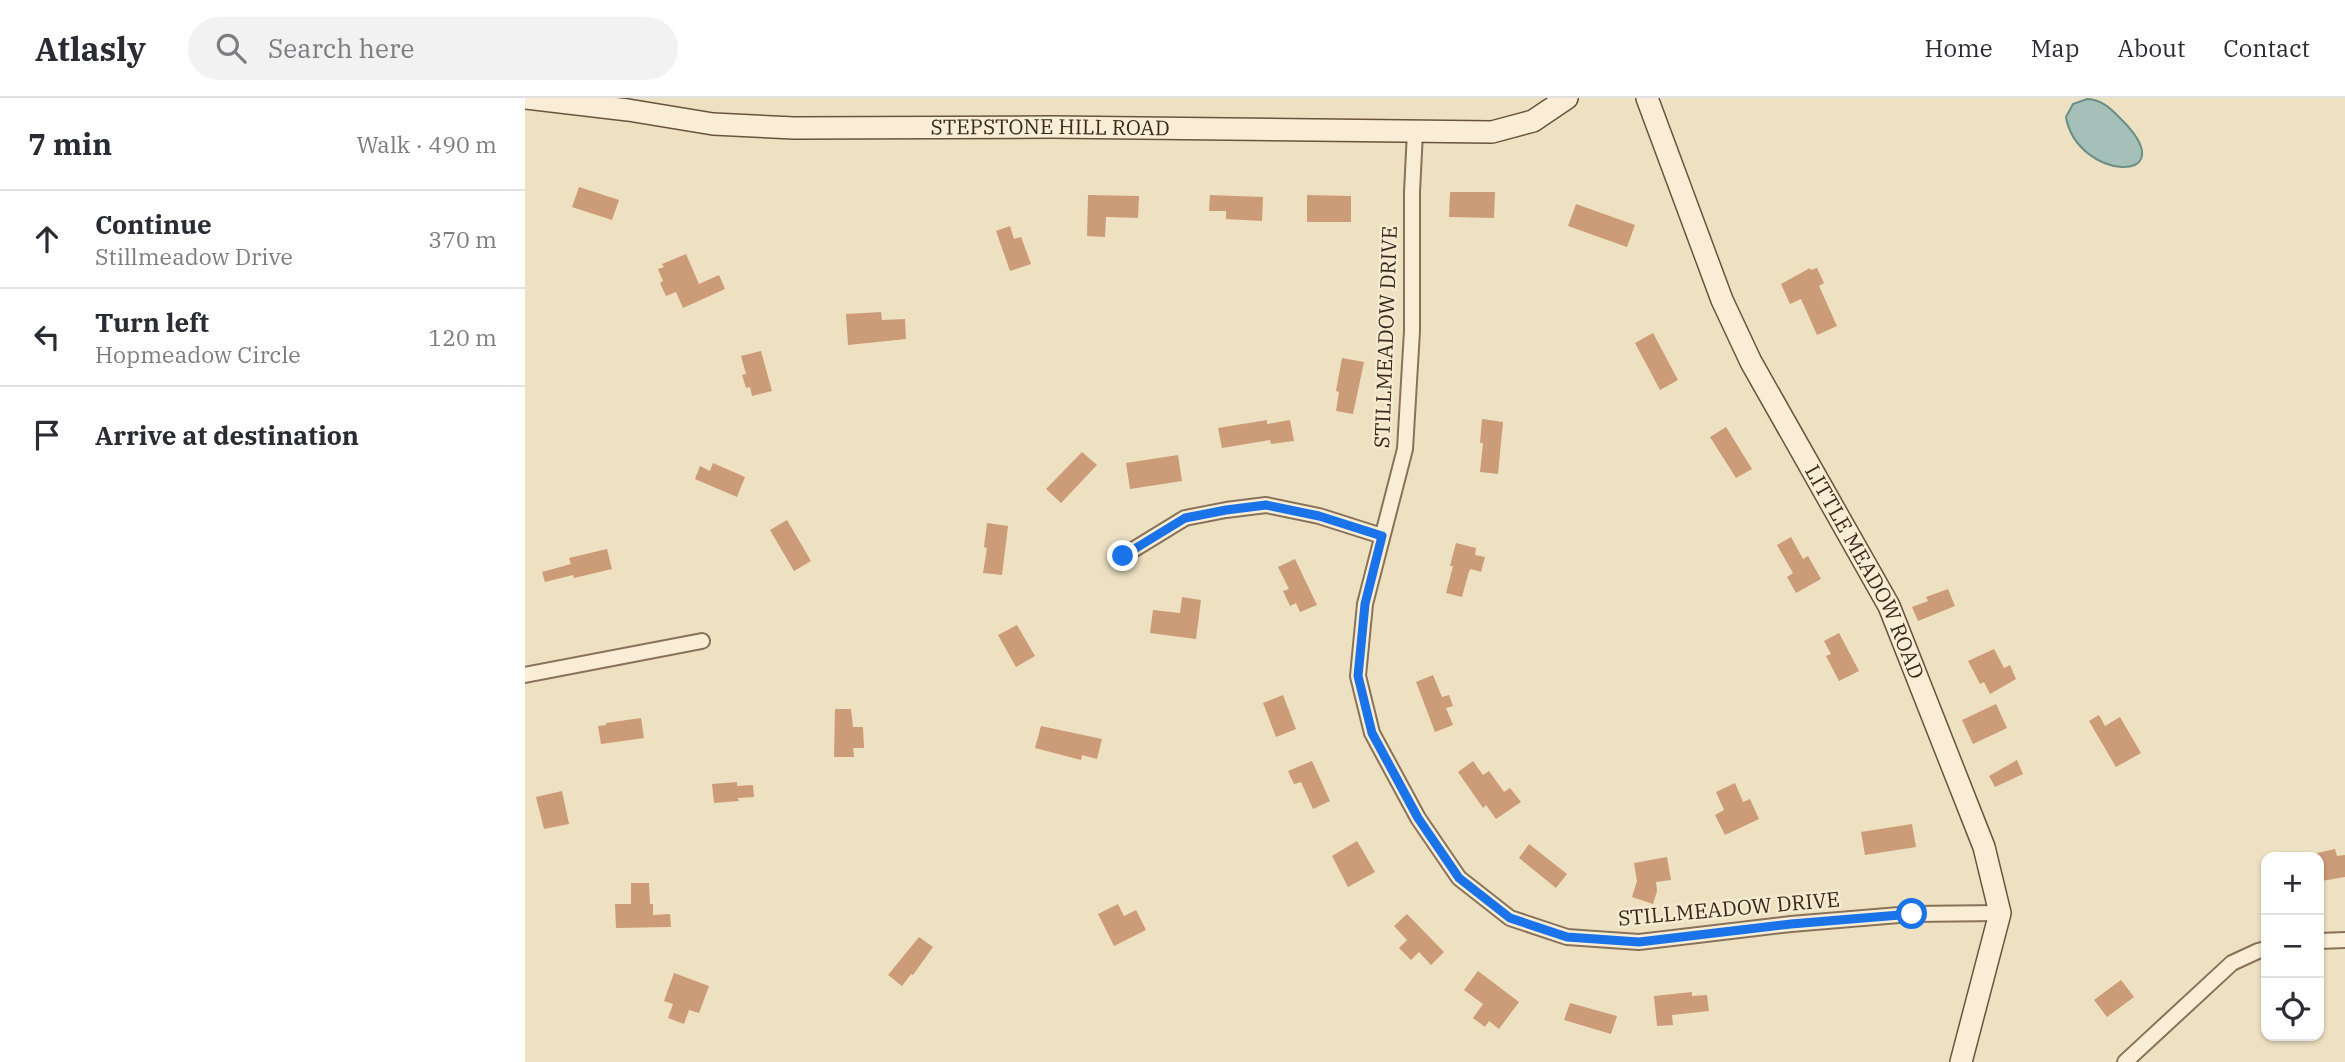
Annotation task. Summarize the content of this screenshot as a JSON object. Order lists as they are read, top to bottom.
{
  "streets": {
    "street": ["STEPSTONE HILL ROAD", "STILLMEADOW DRIVE", "LITTLE MEADOW ROAD"]
  },
  "crossings": [
    ["STEPSTONE HILL ROAD", "STILLMEADOW DRIVE"],
    ["STILLMEADOW DRIVE", "LITTLE MEADOW ROAD"]
  ],
  "page": {
    "header": "Atlasly",
    "search": "Search here",
    "nav": [
      "Home",
      "Map",
      "About",
      "Contact"
    ],
    "heading": ["7 min", "Walk · 490 m"],
    "list": [
      ["Continue", "Stillmeadow Drive", "370 m"],
      ["Turn left", "Hopmeadow Circle", "120 m"],
      "Arrive at destination"
    ],
    "map_buttons": ["+", "−"]
  }
}
